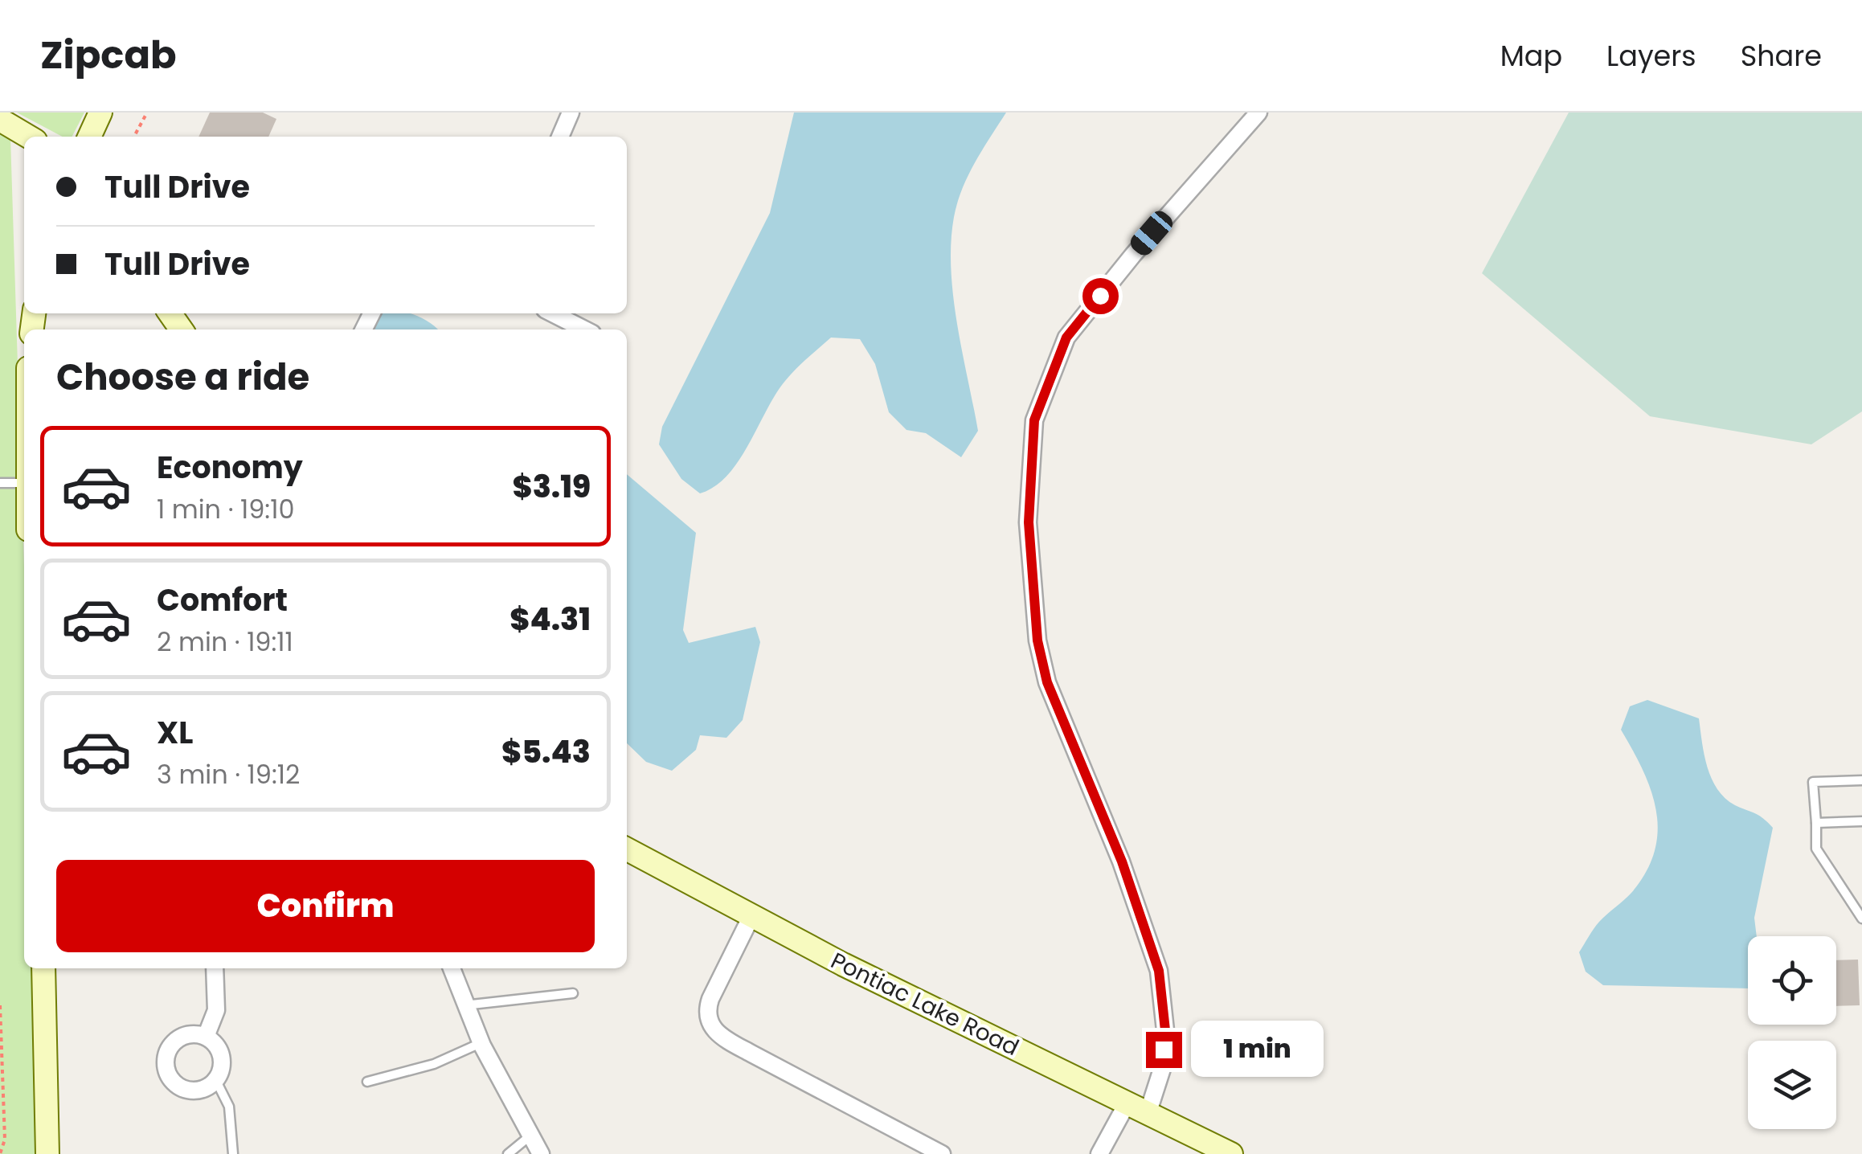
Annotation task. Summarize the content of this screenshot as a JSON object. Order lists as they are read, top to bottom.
{
  "streets": {
    "street": ["Pontiac Lake Road"]
  },
  "page": {
    "header": "Zipcab",
    "nav": ["Map", "Layers", "Share"],
    "banner": ["Tull Drive", "Tull Drive"],
    "heading": "Choose a ride",
    "list": [
      {
        "name": "Economy",
        "note": "1 min · 19:10",
        "value": "$3.19"
      },
      {
        "name": "Comfort",
        "note": "2 min · 19:11",
        "value": "$4.31"
      },
      {
        "name": "XL",
        "note": "3 min · 19:12",
        "value": "$5.43"
      }
    ],
    "buttons": "Confirm",
    "bubble": "1 min"
  }
}
